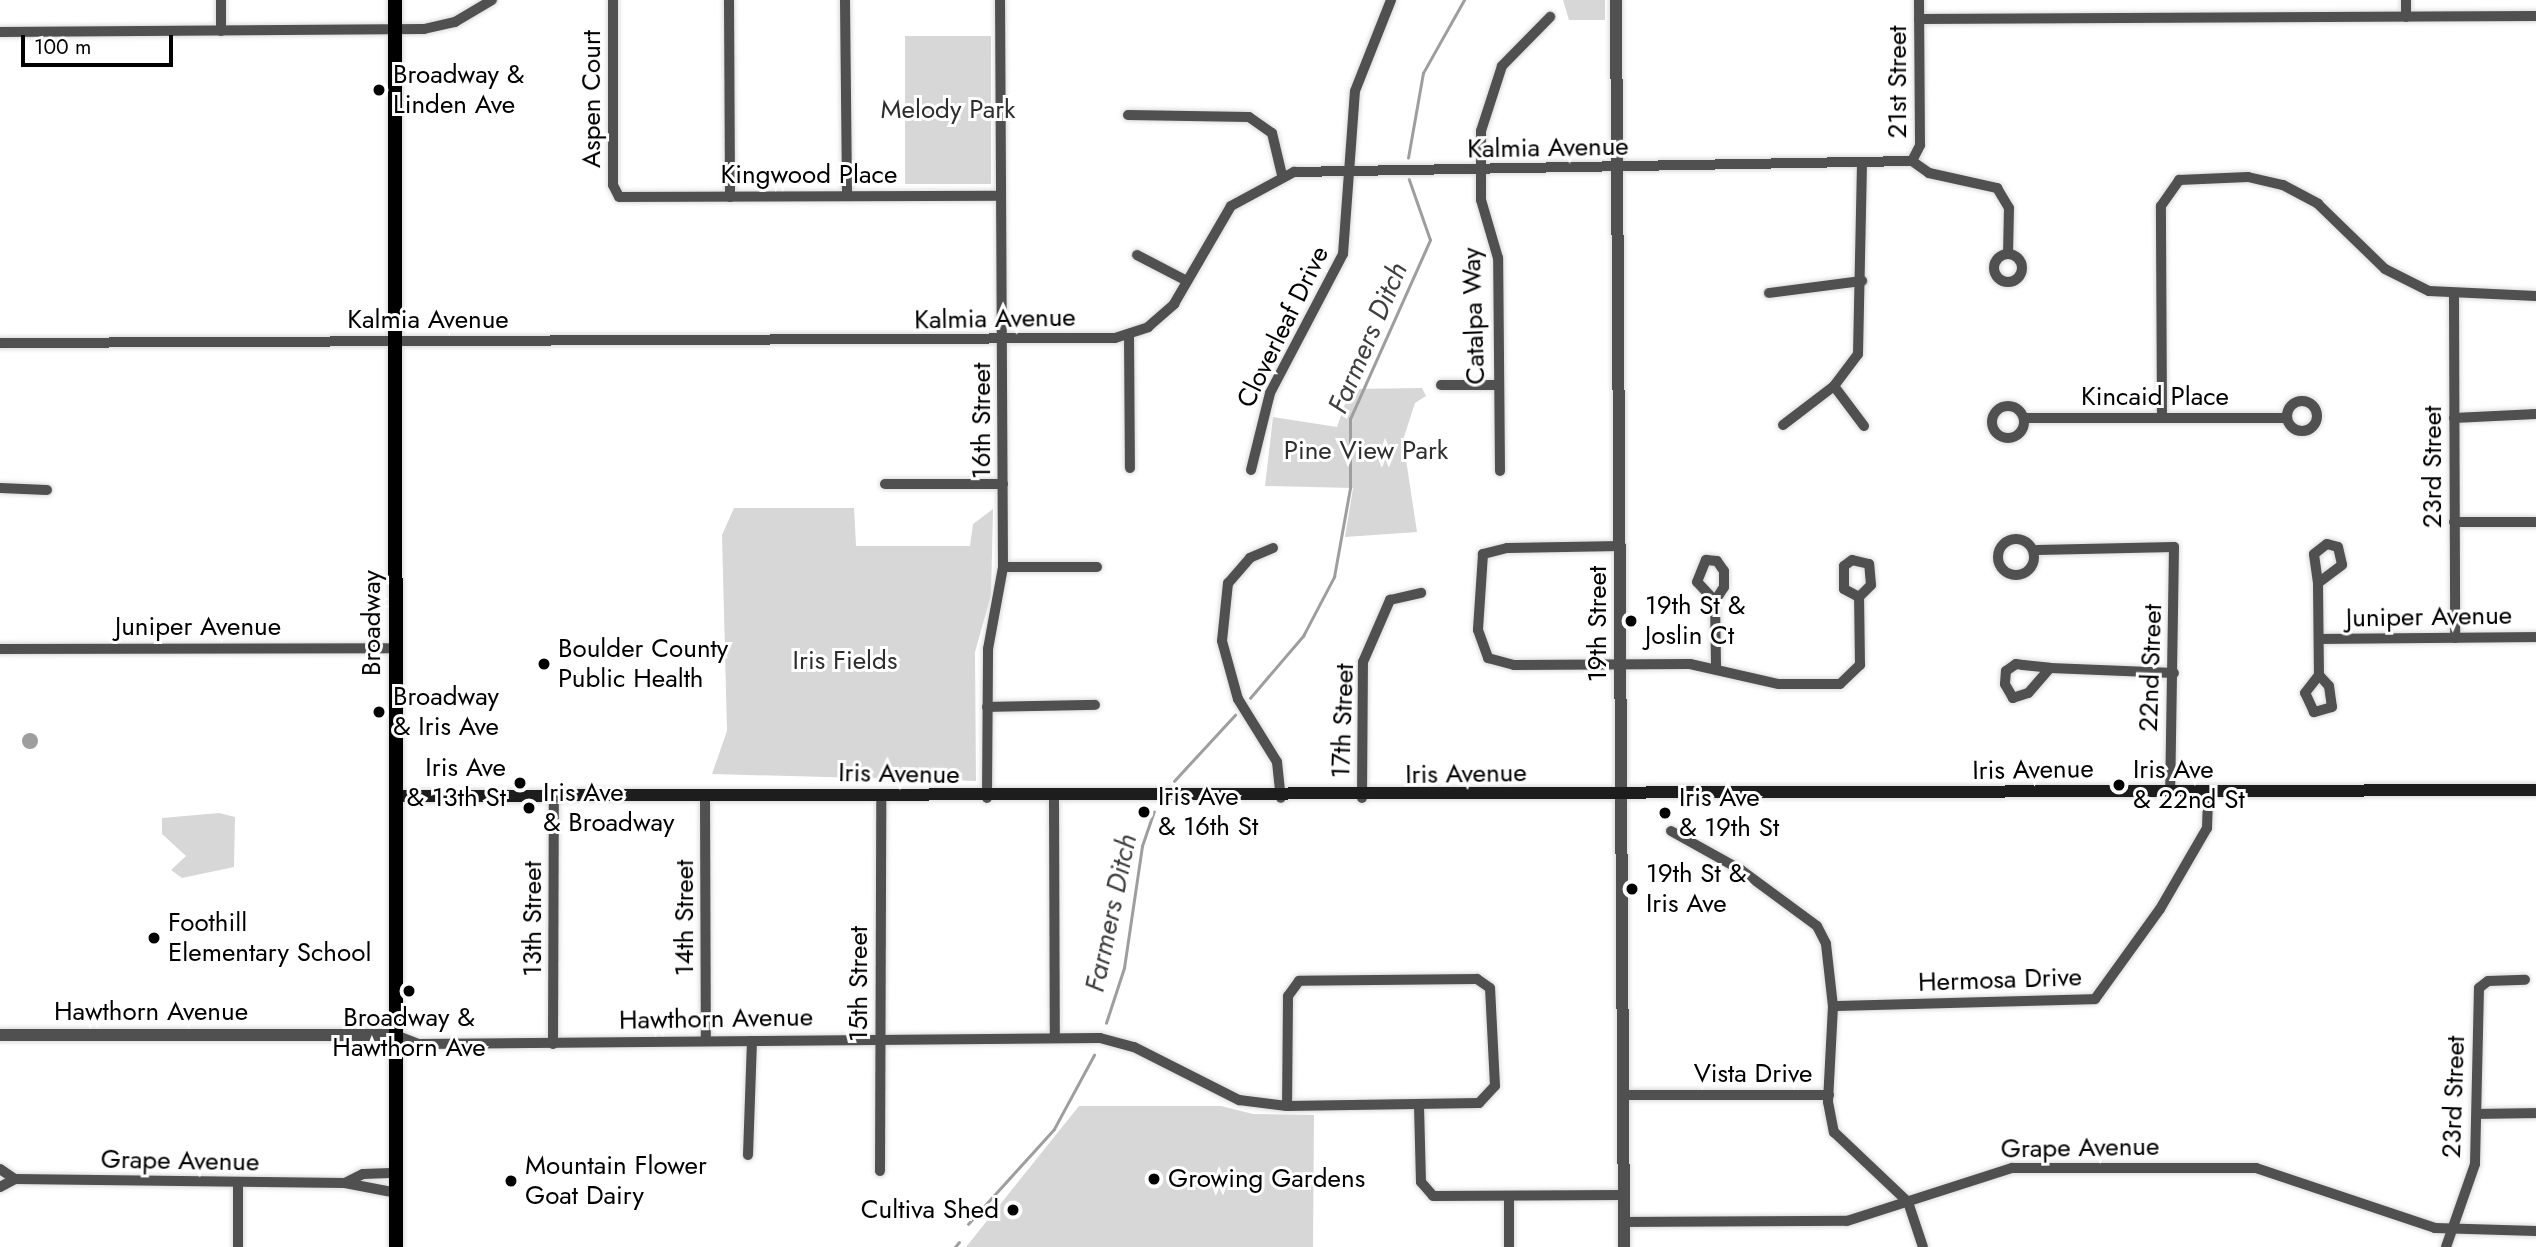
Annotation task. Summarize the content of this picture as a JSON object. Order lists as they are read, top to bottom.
{
  "streets": {
    "main road": ["Broadway", "Iris Avenue"],
    "street": [
      "21st Street",
      "Aspen Court",
      "Kalmia Avenue",
      "Kingwood Place",
      "Catalpa Way",
      "Cloverleaf Drive",
      "Kincaid Place",
      "16th Street",
      "23rd Street",
      "Juniper Avenue",
      "19th Street",
      "22nd Street",
      "17th Street",
      "14th Street",
      "13th Street",
      "Hermosa Drive",
      "15th Street",
      "Hawthorn Avenue",
      "Vista Drive",
      "Grape Avenue"
    ]
  },
  "crossings": [
    ["21st Street", "Kalmia Avenue"],
    ["Aspen Court", "Kingwood Place"],
    ["Kalmia Avenue", "Catalpa Way"],
    ["Kalmia Avenue", "Cloverleaf Drive"],
    ["Kalmia Avenue", "16th Street"],
    ["Kalmia Avenue", "Broadway"],
    ["Kalmia Avenue", "19th Street"],
    ["Kingwood Place", "16th Street"],
    ["16th Street", "Iris Avenue"],
    ["23rd Street", "Juniper Avenue"],
    ["23rd Street", "Grape Avenue"],
    ["Juniper Avenue", "Broadway"],
    ["Broadway", "Iris Avenue"],
    ["Broadway", "Hawthorn Avenue"],
    ["Broadway", "Grape Avenue"],
    ["19th Street", "Iris Avenue"],
    ["19th Street", "Vista Drive"],
    ["19th Street", "Grape Avenue"],
    ["22nd Street", "Iris Avenue"],
    ["17th Street", "Iris Avenue"],
    ["Iris Avenue", "14th Street"],
    ["Iris Avenue", "13th Street"],
    ["Iris Avenue", "Hermosa Drive"],
    ["Iris Avenue", "15th Street"],
    ["14th Street", "Hawthorn Avenue"],
    ["13th Street", "Hawthorn Avenue"],
    ["Hermosa Drive", "Vista Drive"],
    ["15th Street", "Hawthorn Avenue"]
  ],
  "water": ["Farmers Ditch"],
  "parks": ["Melody Park", "Pine View Park", "Iris Fields"],
  "places": [
    "Broadway & Linden Ave",
    "19th St & Joslin Ct",
    "Boulder County Public Health",
    "Broadway & Iris Ave",
    "Iris Ave & 13th St",
    "Iris Ave & 22nd St",
    "Iris Ave & Broadway",
    "Iris Ave & 16th St",
    "Iris Ave & 19th St",
    "19th St & Iris Ave",
    "Foothill Elementary School",
    "Broadway & Hawthorn Ave",
    "Growing Gardens",
    "Mountain Flower Goat Dairy",
    "Cultiva Shed"
  ],
  "scale_bar": "100 m"
}
